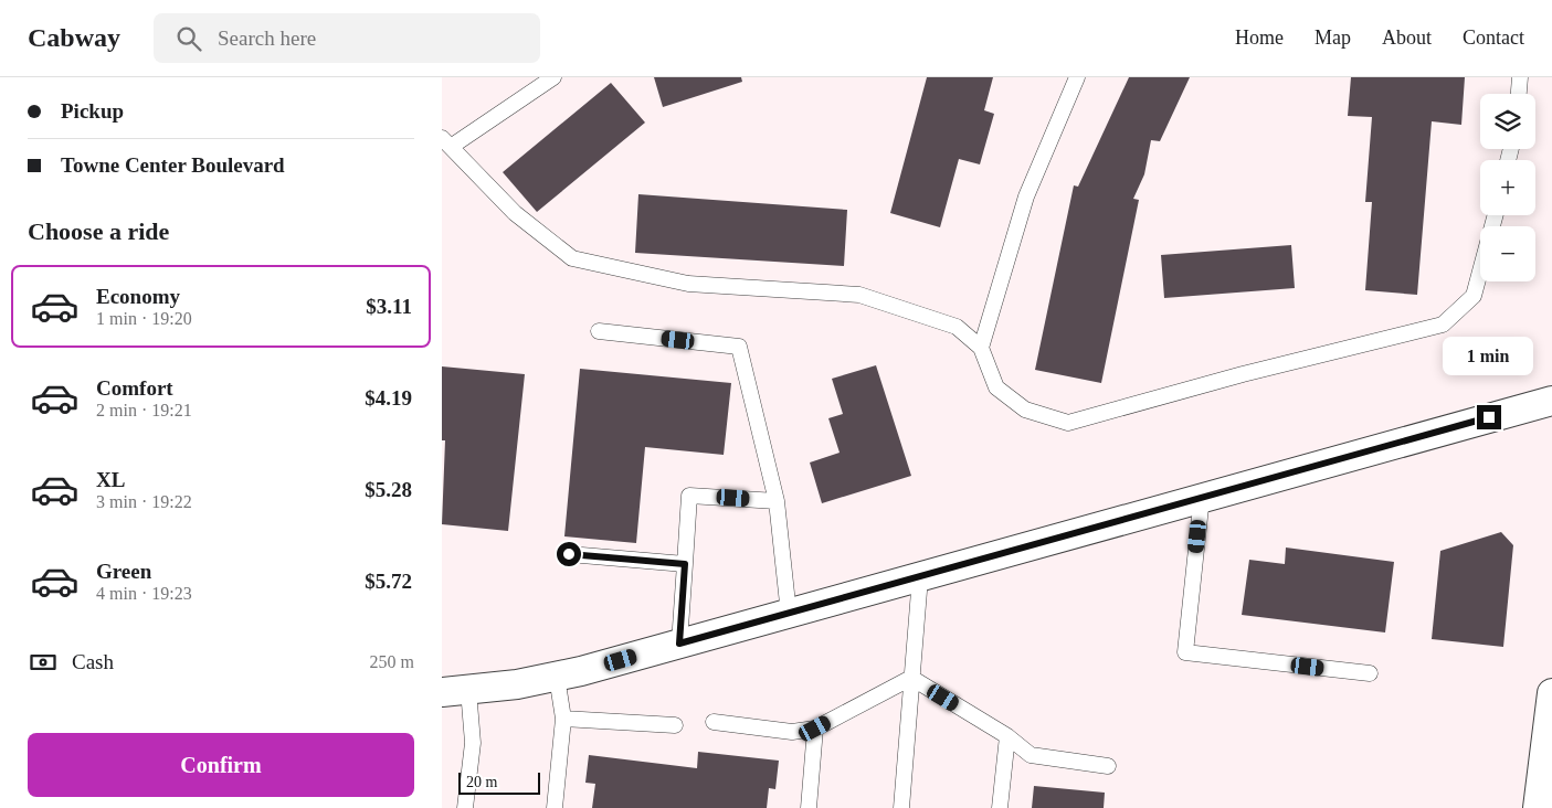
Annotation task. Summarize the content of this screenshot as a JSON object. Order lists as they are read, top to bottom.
{
  "scale_bar": "20 m",
  "page": {
    "header": "Cabway",
    "search": "Search here",
    "nav": [
      "Home",
      "Map",
      "About",
      "Contact"
    ],
    "banner": ["Pickup", "Towne Center Boulevard"],
    "map_buttons": ["+", "−"],
    "heading": "Choose a ride",
    "list": [
      {
        "name": "Economy",
        "note": "1 min · 19:20",
        "value": "$3.11"
      },
      {
        "name": "Comfort",
        "note": "2 min · 19:21",
        "value": "$4.19"
      },
      {
        "name": "XL",
        "note": "3 min · 19:22",
        "value": "$5.28"
      },
      {
        "name": "Green",
        "note": "4 min · 19:23",
        "value": "$5.72"
      }
    ],
    "bubble": "1 min",
    "pay": ["Cash", "250 m"],
    "buttons": "Confirm",
    "scale": "20 m"
  }
}
